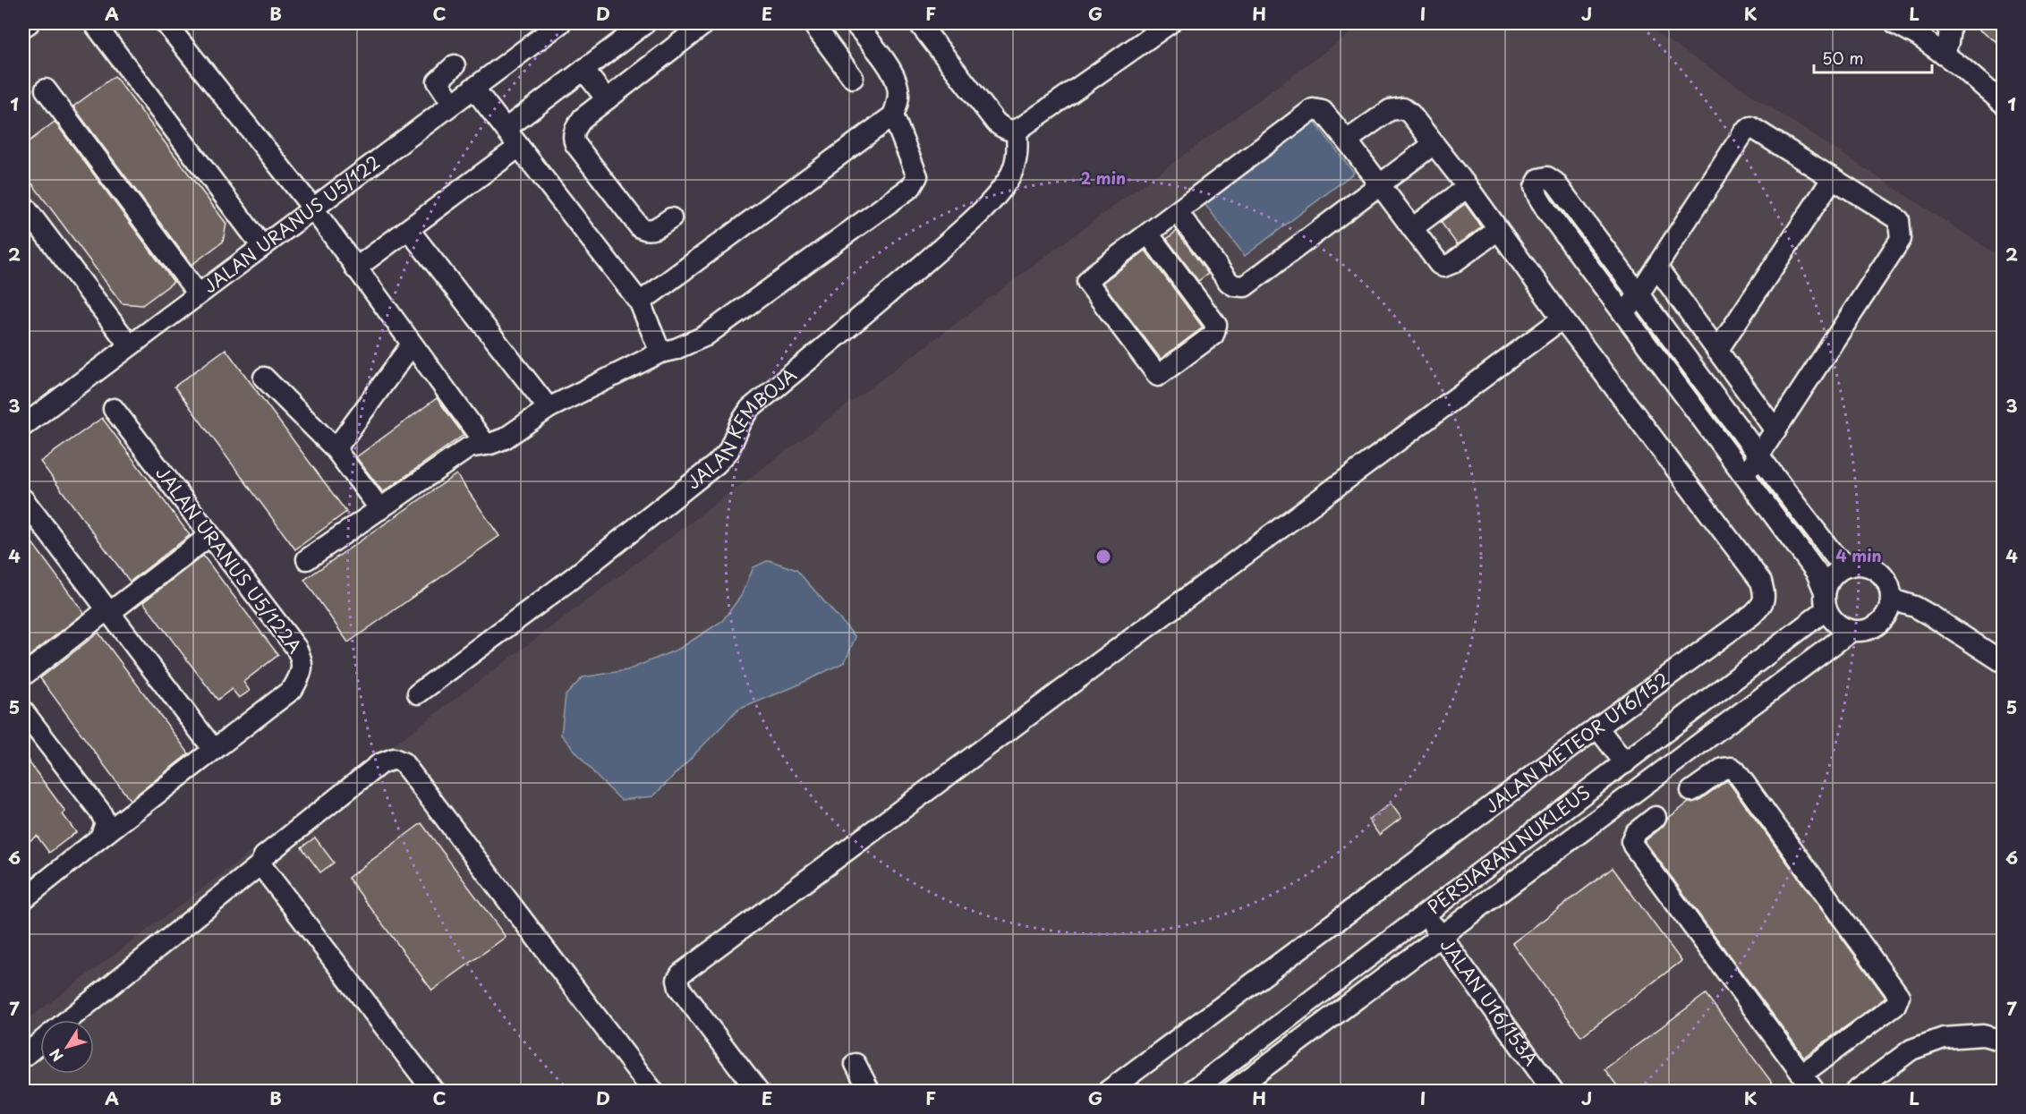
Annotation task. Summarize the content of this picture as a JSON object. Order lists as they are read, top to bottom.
{
  "streets": {
    "street": [
      "JALAN URANUS U5/122",
      "JALAN KEMBOJA",
      "JALAN URANUS U5/122A",
      "JALAN METEOR U16/152",
      "PERSIARAN NUKLEUS",
      "JALAN U16/153A"
    ]
  },
  "crossings": [
    ["PERSIARAN NUKLEUS", "JALAN U16/153A"]
  ],
  "scale_bar": "50 m",
  "north": "bottom left",
  "grid": {
    "columns": [
      "A",
      "B",
      "C",
      "D",
      "E",
      "F",
      "G",
      "H",
      "I",
      "J",
      "K",
      "L"
    ],
    "rows": [
      "1",
      "2",
      "3",
      "4",
      "5",
      "6",
      "7"
    ]
  },
  "rings": ["2 min", "4 min"]
}
